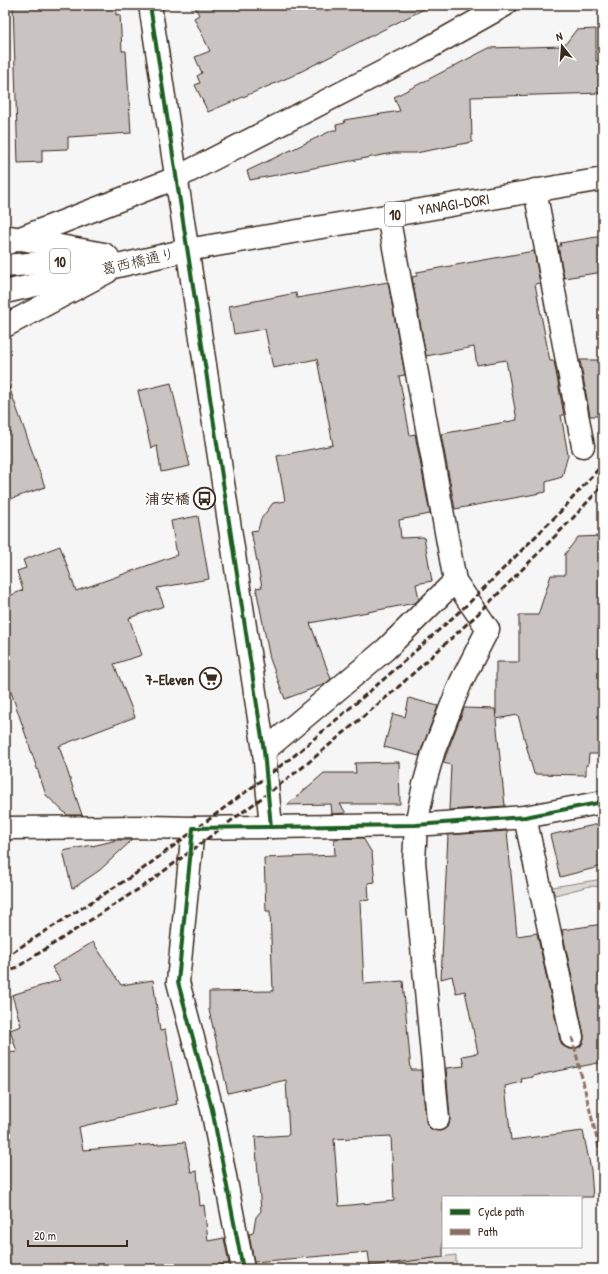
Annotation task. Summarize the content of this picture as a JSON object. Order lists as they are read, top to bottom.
{
  "streets": {
    "street": ["YANAGI-DORI", "10", "葛西橋通り"]
  },
  "crossings": [
    ["YANAGI-DORI", "葛西橋通り"]
  ],
  "places": {
    "bus stop": ["浦安橋"],
    "supermarket": ["7-Eleven"]
  },
  "legend": ["Cycle path", "Path"],
  "scale_bar": "20 m",
  "north": "top"
}
